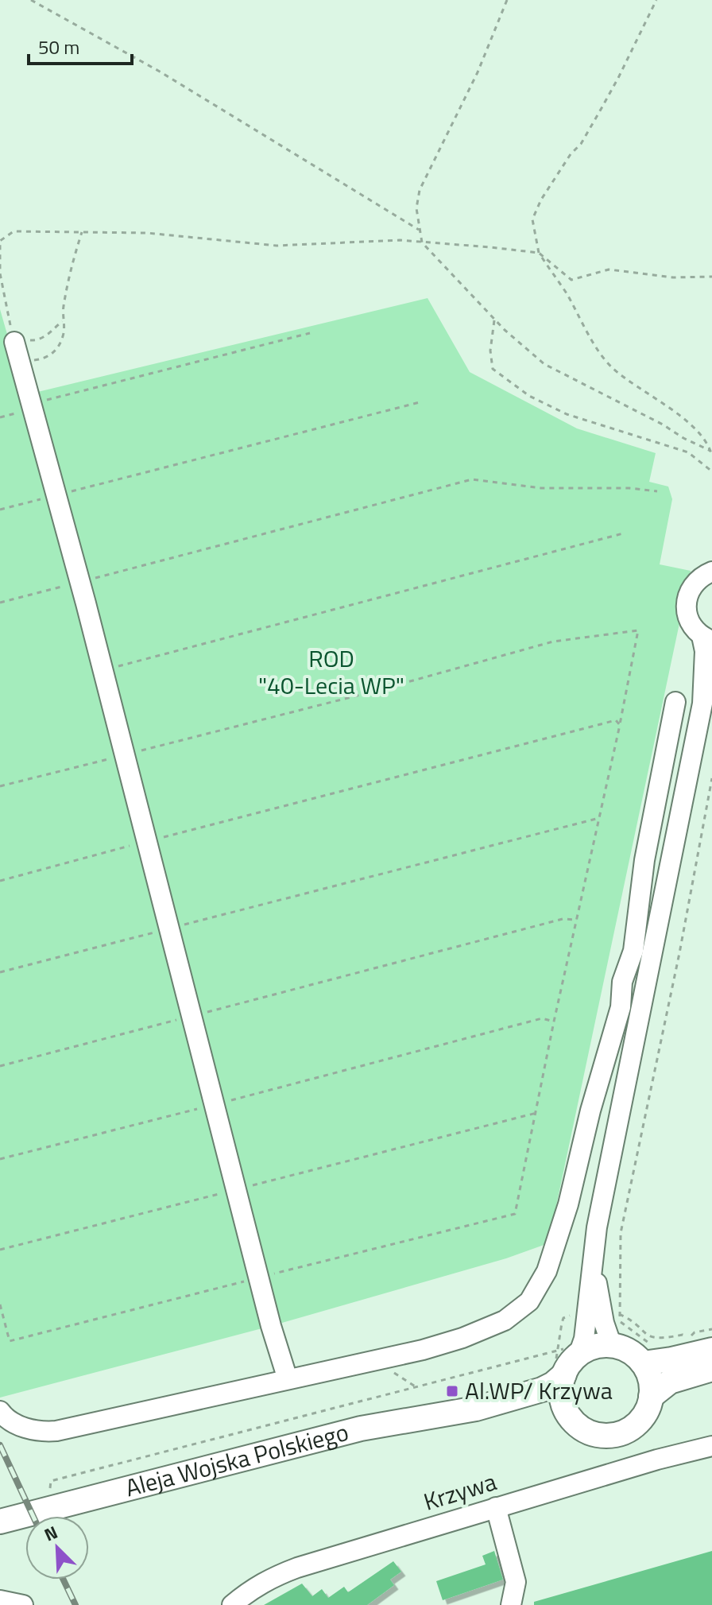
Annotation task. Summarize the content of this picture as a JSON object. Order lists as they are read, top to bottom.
{
  "streets": {
    "main road": ["Aleja Wojska Polskiego"],
    "street": ["Krzywa"]
  },
  "parks": ["ROD \"40-Lecia WP\""],
  "places": {
    "transit": ["Al.WP/ Krzywa"]
  },
  "scale_bar": "50 m",
  "north": "top left"
}
